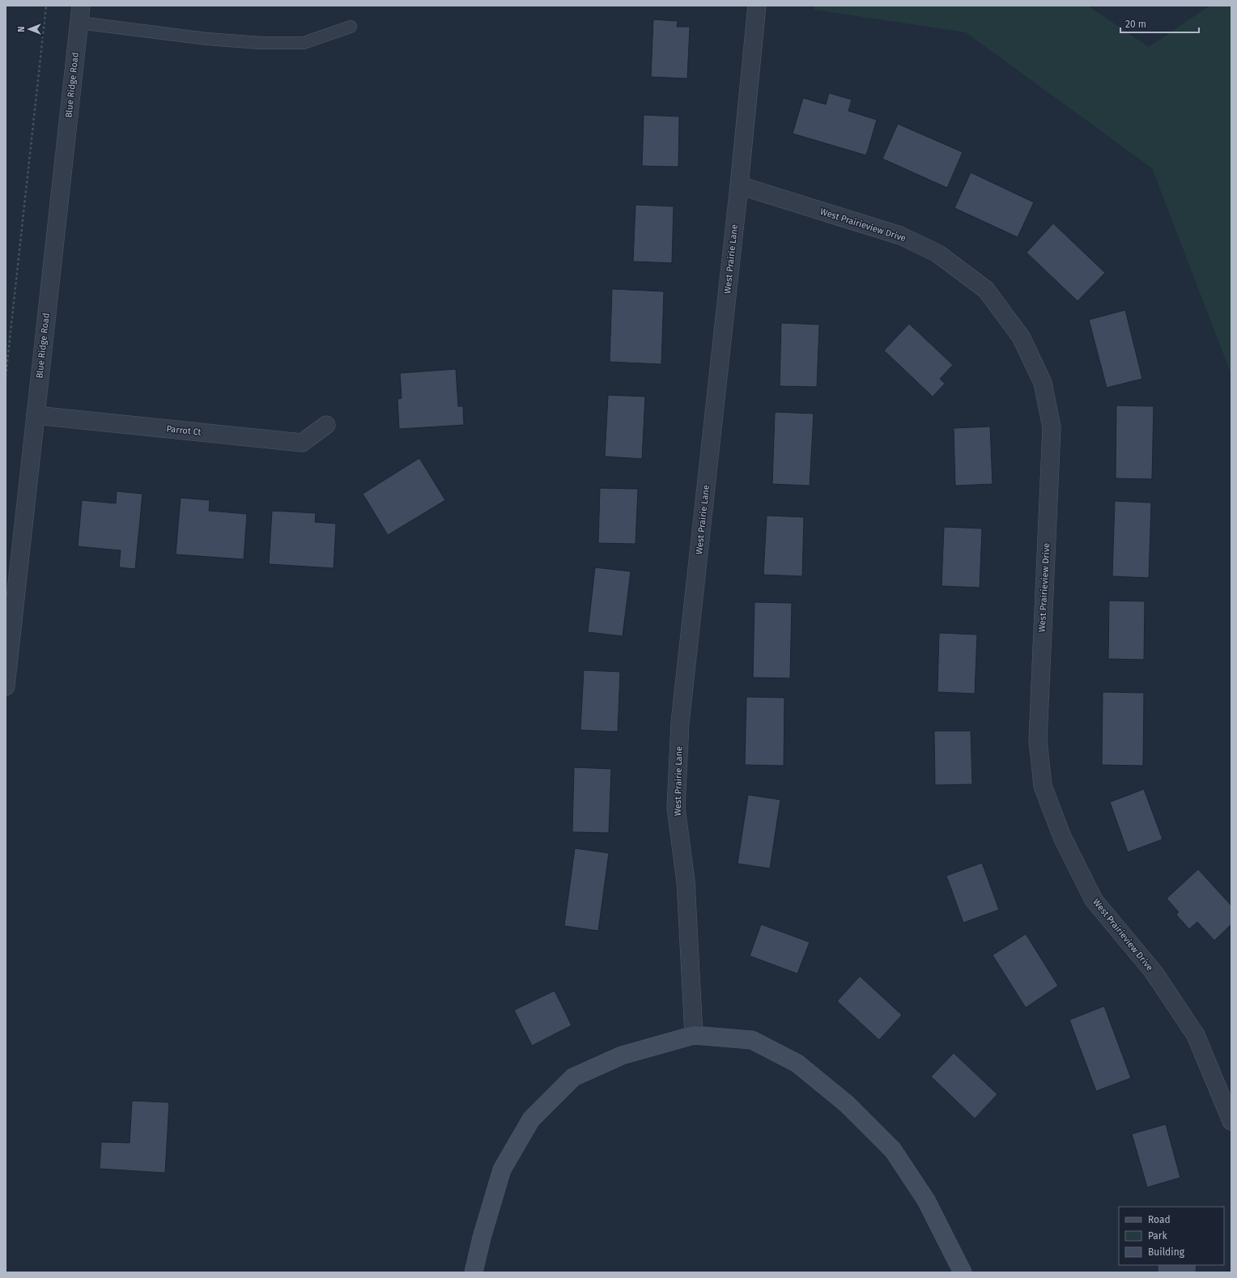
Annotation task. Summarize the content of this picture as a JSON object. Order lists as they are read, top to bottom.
{
  "streets": {
    "street": [
      "Blue Ridge Road",
      "West Prairieview Drive",
      "West Prairie Lane",
      "Parrot Ct"
    ]
  },
  "crossings": [
    ["Blue Ridge Road", "Parrot Ct"],
    ["West Prairieview Drive", "West Prairie Lane"]
  ],
  "legend": ["Road", "Park", "Building"],
  "scale_bar": "20 m",
  "north": "left"
}
